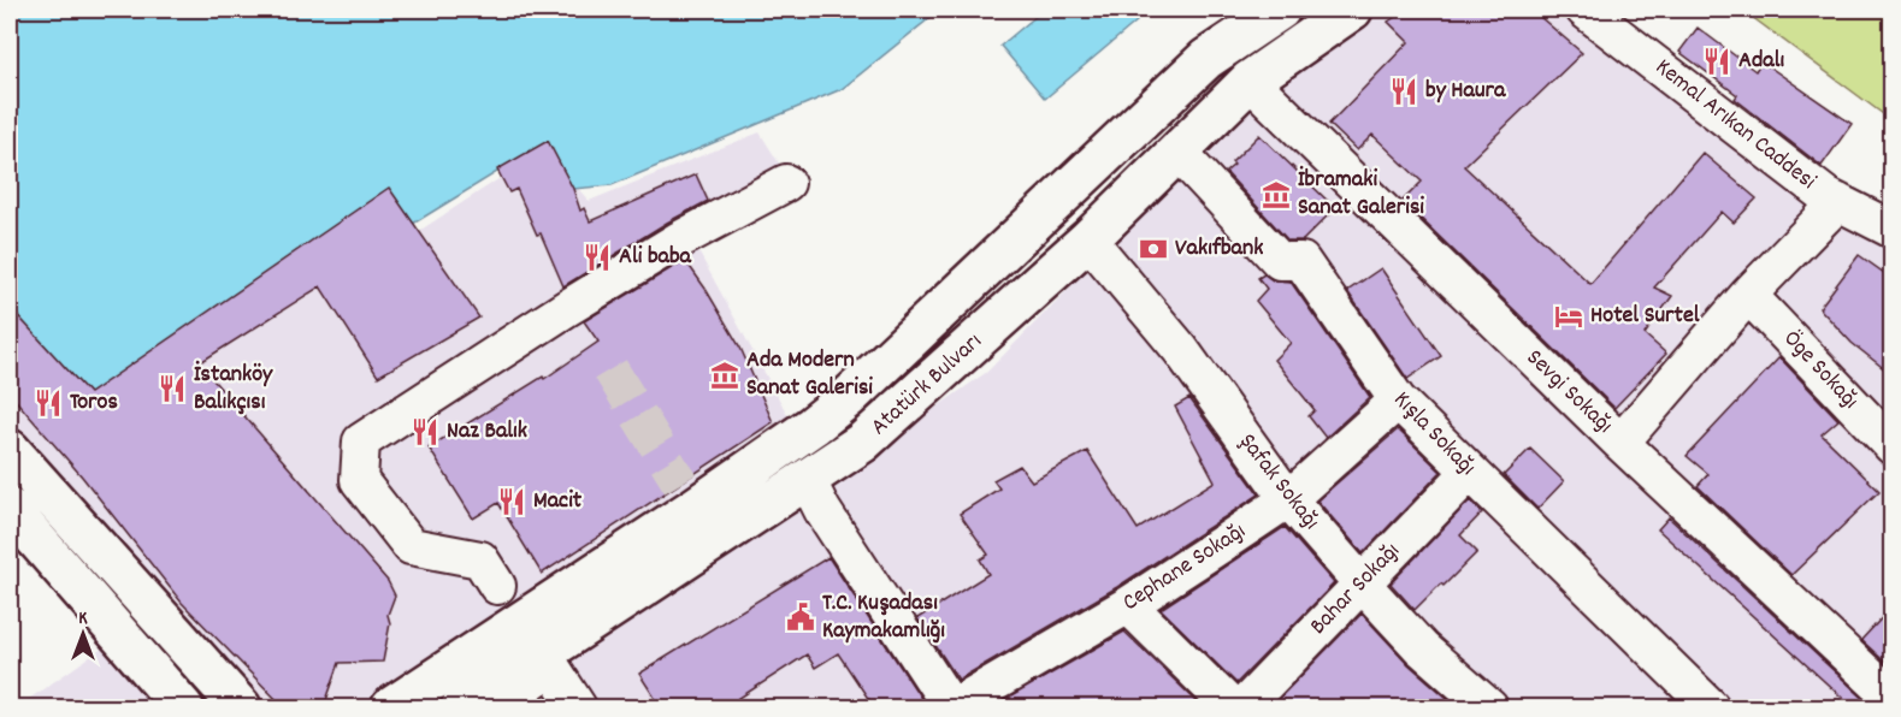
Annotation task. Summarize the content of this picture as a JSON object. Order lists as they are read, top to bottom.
{
  "streets": {
    "main road": ["Atatürk Bulvarı"],
    "street": [
      "Kemal Arıkan Caddesi",
      "Öge Sokağı",
      "Sevgi Sokağı",
      "Kışla Sokağı",
      "Şafak Sokağı",
      "Cephane Sokağı",
      "Bahar Sokağı"
    ]
  },
  "crossings": [
    ["Atatürk Bulvarı", "Sevgi Sokağı"],
    ["Atatürk Bulvarı", "Kışla Sokağı"],
    ["Atatürk Bulvarı", "Şafak Sokağı"],
    ["Kışla Sokağı", "Cephane Sokağı"],
    ["Kışla Sokağı", "Bahar Sokağı"],
    ["Şafak Sokağı", "Cephane Sokağı"],
    ["Şafak Sokağı", "Bahar Sokağı"]
  ],
  "places": {
    "restaurant": [
      "Adalı",
      "by Haura",
      "Ali baba",
      "İstanköy Balıkçısı",
      "Toros",
      "Naz Balık",
      "Macit"
    ],
    "museum": ["İbramaki Sanat Galerisi", "Ada Modern Sanat Galerisi"],
    "bank": ["Vakıfbank"],
    "hotel": ["Hotel Surtel"],
    "public building": ["T.C. Kuşadası Kaymakamlığı"]
  },
  "north": "top"
}
